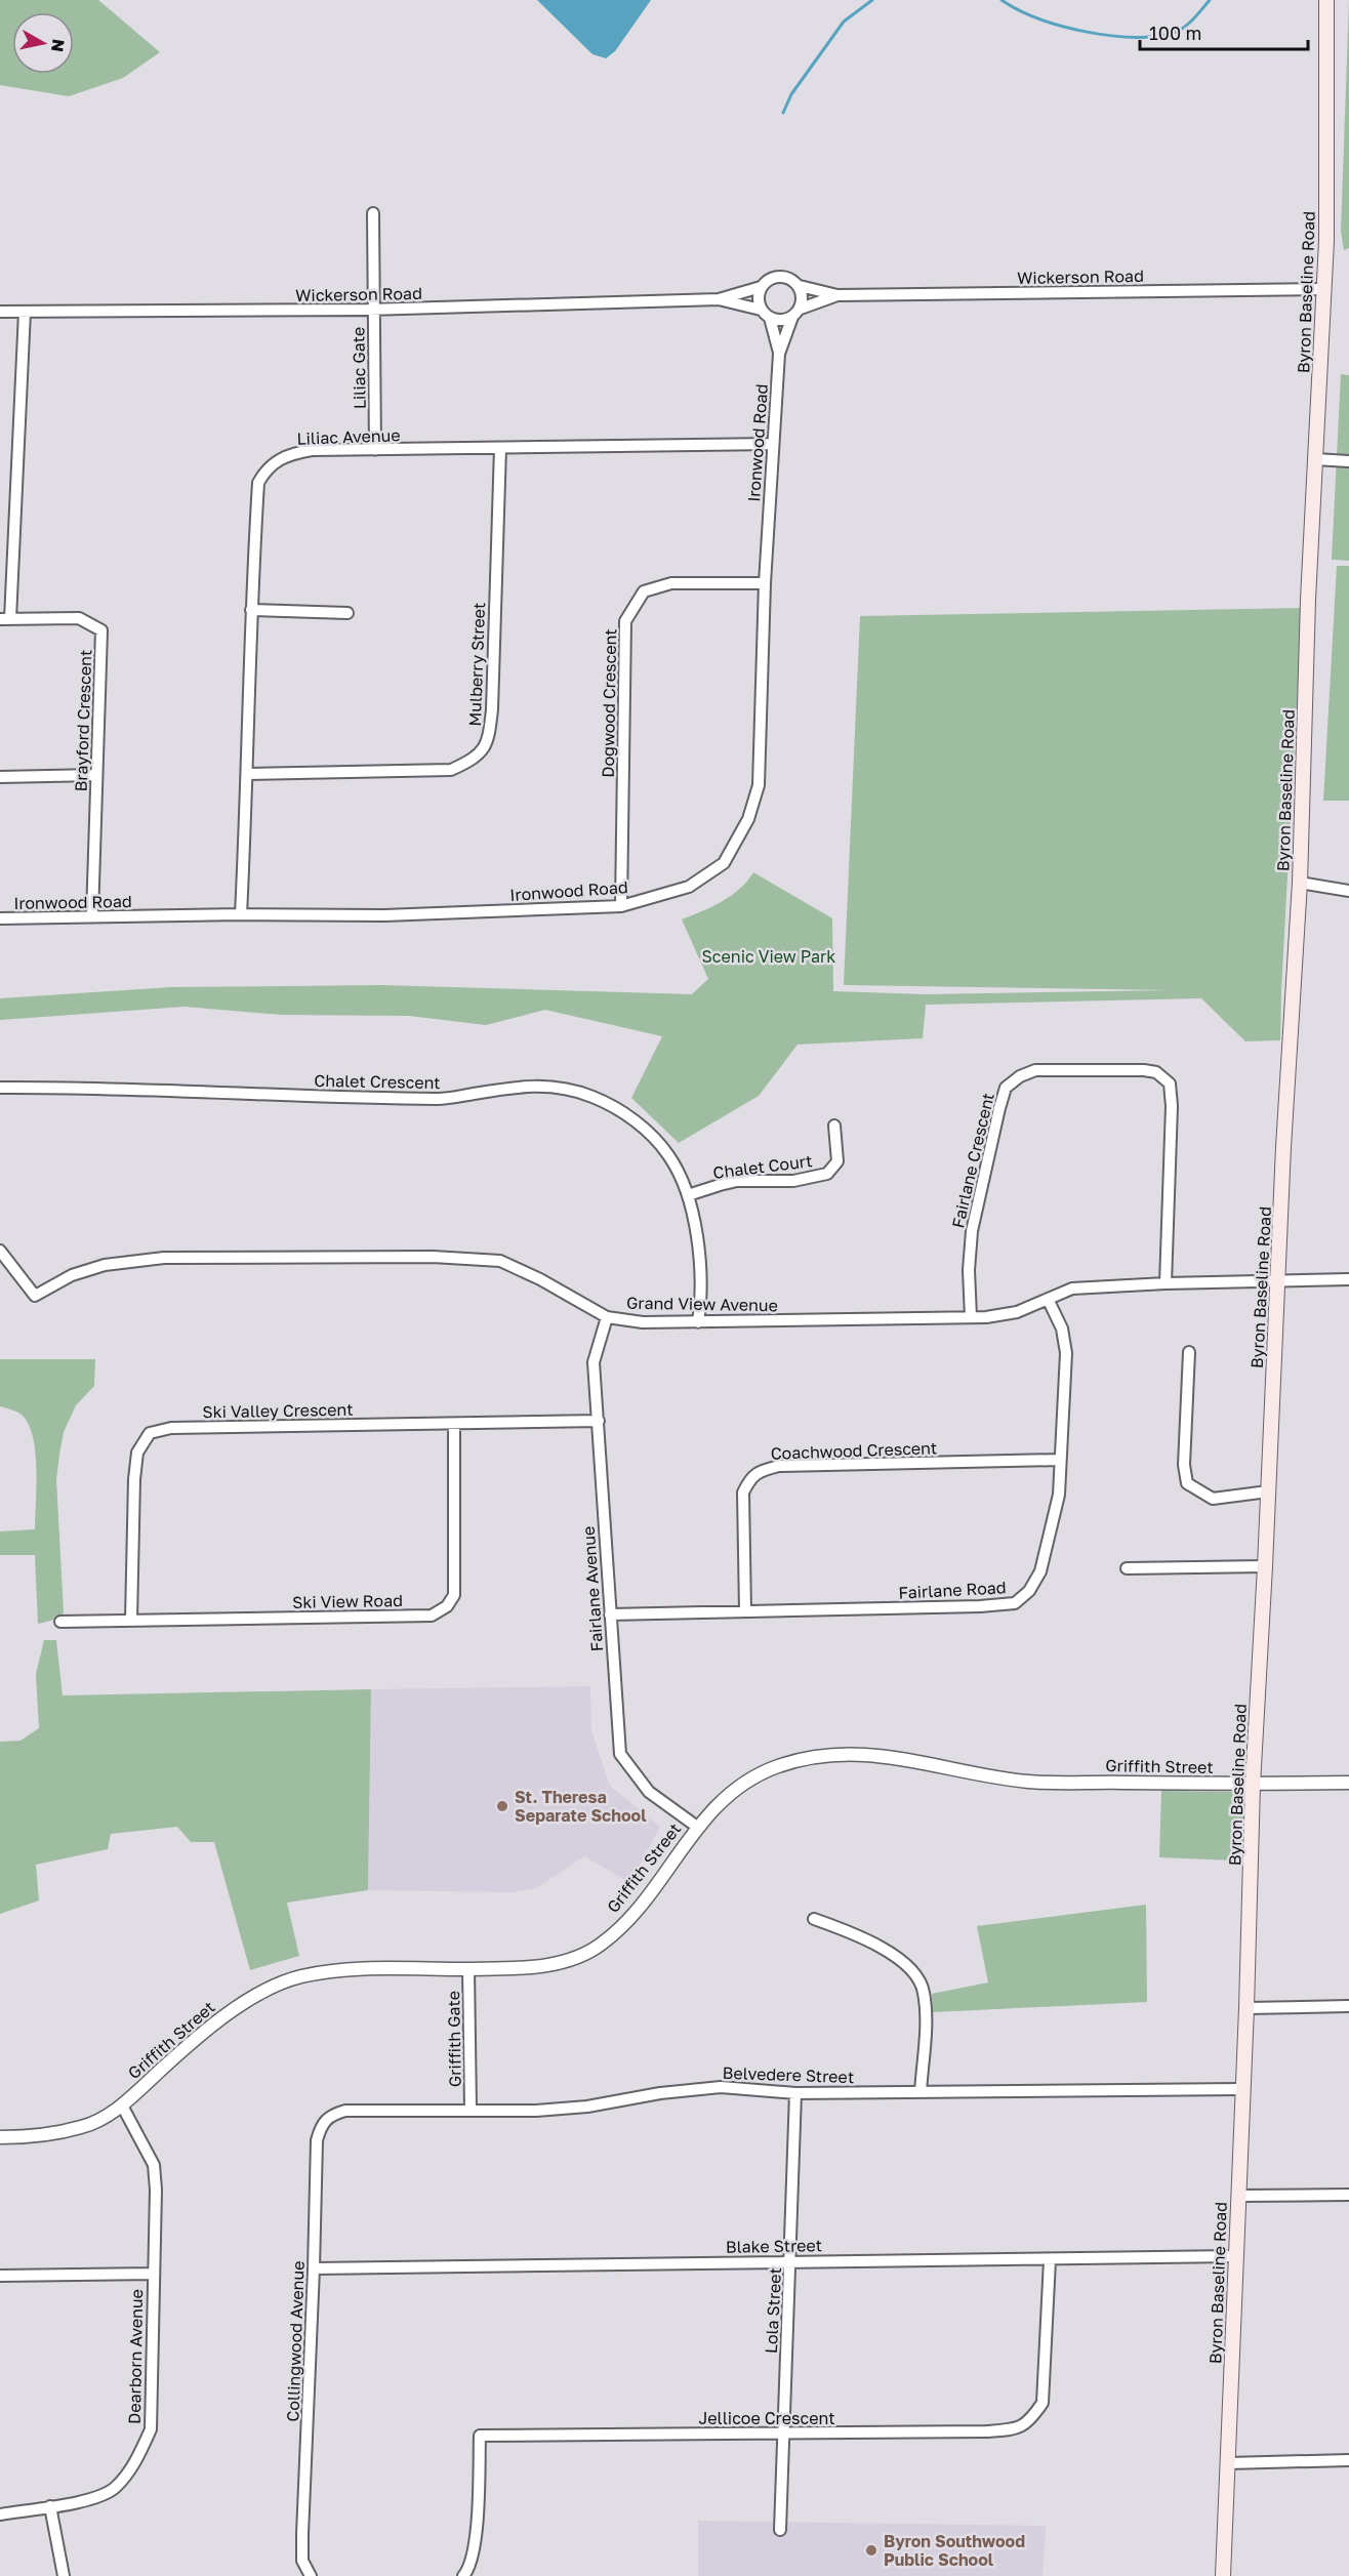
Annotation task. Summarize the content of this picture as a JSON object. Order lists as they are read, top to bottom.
{
  "streets": {
    "main road": ["Byron Baseline Road"],
    "street": [
      "Wickerson Road",
      "Liliac Gate",
      "Liliac Avenue",
      "Ironwood Road",
      "Mulberry Street",
      "Dogwood Crescent",
      "Brayford Crescent",
      "Chalet Crescent",
      "Fairlane Crescent",
      "Chalet Court",
      "Grand View Avenue",
      "Ski Valley Crescent",
      "Coachwood Crescent",
      "Fairlane Avenue",
      "Fairlane Road",
      "Ski View Road",
      "Griffith Street",
      "Griffith Gate",
      "Belvedere Street",
      "Blake Street",
      "Lola Street",
      "Collingwood Avenue",
      "Dearborn Avenue",
      "Jellicoe Crescent"
    ]
  },
  "crossings": [
    ["Wickerson Road", "Byron Baseline Road"],
    ["Wickerson Road", "Liliac Gate"],
    ["Wickerson Road", "Ironwood Road"],
    ["Byron Baseline Road", "Grand View Avenue"],
    ["Byron Baseline Road", "Griffith Street"],
    ["Byron Baseline Road", "Belvedere Street"],
    ["Byron Baseline Road", "Blake Street"],
    ["Liliac Gate", "Liliac Avenue"],
    ["Liliac Avenue", "Ironwood Road"],
    ["Liliac Avenue", "Mulberry Street"],
    ["Ironwood Road", "Dogwood Crescent"],
    ["Ironwood Road", "Brayford Crescent"],
    ["Chalet Crescent", "Chalet Court"],
    ["Chalet Crescent", "Grand View Avenue"],
    ["Fairlane Crescent", "Grand View Avenue"],
    ["Grand View Avenue", "Fairlane Avenue"],
    ["Grand View Avenue", "Fairlane Road"],
    ["Ski Valley Crescent", "Fairlane Avenue"],
    ["Ski Valley Crescent", "Ski View Road"],
    ["Coachwood Crescent", "Fairlane Road"],
    ["Fairlane Avenue", "Fairlane Road"],
    ["Fairlane Avenue", "Griffith Street"],
    ["Griffith Street", "Griffith Gate"],
    ["Griffith Street", "Dearborn Avenue"],
    ["Griffith Gate", "Belvedere Street"],
    ["Belvedere Street", "Lola Street"],
    ["Belvedere Street", "Collingwood Avenue"],
    ["Blake Street", "Lola Street"],
    ["Blake Street", "Collingwood Avenue"],
    ["Blake Street", "Jellicoe Crescent"],
    ["Lola Street", "Jellicoe Crescent"]
  ],
  "parks": ["Scenic View Park"],
  "places": ["St. Theresa Separate School", "Byron Southwood Public School"],
  "scale_bar": "100 m",
  "north": "right"
}
